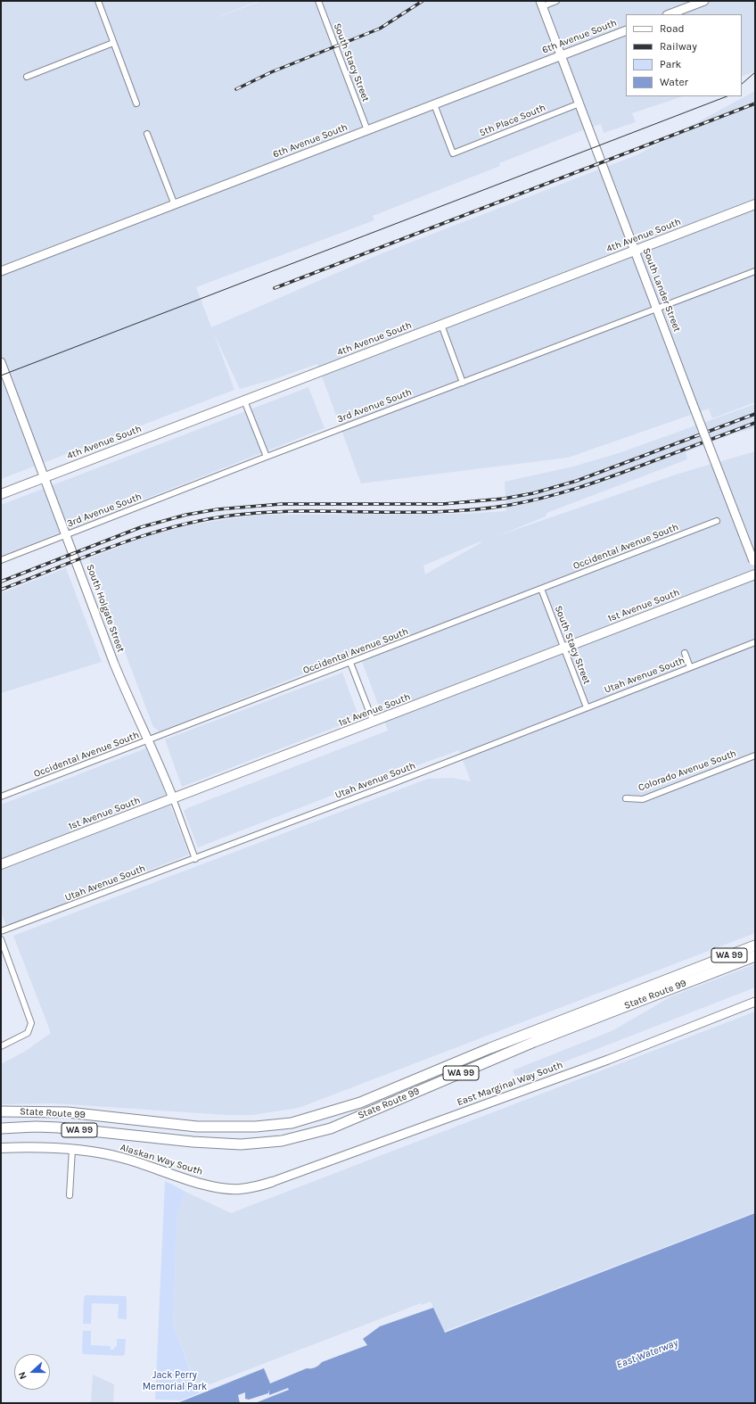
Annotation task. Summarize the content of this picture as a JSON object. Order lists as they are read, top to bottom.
{
  "streets": {
    "highway": ["WA 99", "State Route 99"],
    "main road": [
      "6th Avenue South",
      "4th Avenue South",
      "South Lander Street",
      "1st Avenue South",
      "South Holgate Street",
      "East Marginal Way South",
      "Alaskan Way South"
    ],
    "street": [
      "South Stacy Street",
      "5th Place South",
      "3rd Avenue South",
      "Occidental Avenue South",
      "Utah Avenue South",
      "Colorado Avenue South"
    ]
  },
  "crossings": [
    ["6th Avenue South", "South Stacy Street"],
    ["6th Avenue South", "5th Place South"],
    ["6th Avenue South", "South Lander Street"],
    ["South Stacy Street", "Occidental Avenue South"],
    ["South Stacy Street", "1st Avenue South"],
    ["South Stacy Street", "Utah Avenue South"],
    ["5th Place South", "South Lander Street"],
    ["4th Avenue South", "South Lander Street"],
    ["4th Avenue South", "South Holgate Street"],
    ["South Lander Street", "3rd Avenue South"],
    ["3rd Avenue South", "South Holgate Street"],
    ["Occidental Avenue South", "South Holgate Street"],
    ["1st Avenue South", "South Holgate Street"],
    ["South Holgate Street", "Utah Avenue South"],
    ["East Marginal Way South", "Alaskan Way South"]
  ],
  "water": ["East Waterway"],
  "parks": ["Jack Perry Memorial Park"],
  "legend": [
    "Road",
    "Railway",
    "Park",
    "Water"
  ],
  "north": "left"
}
